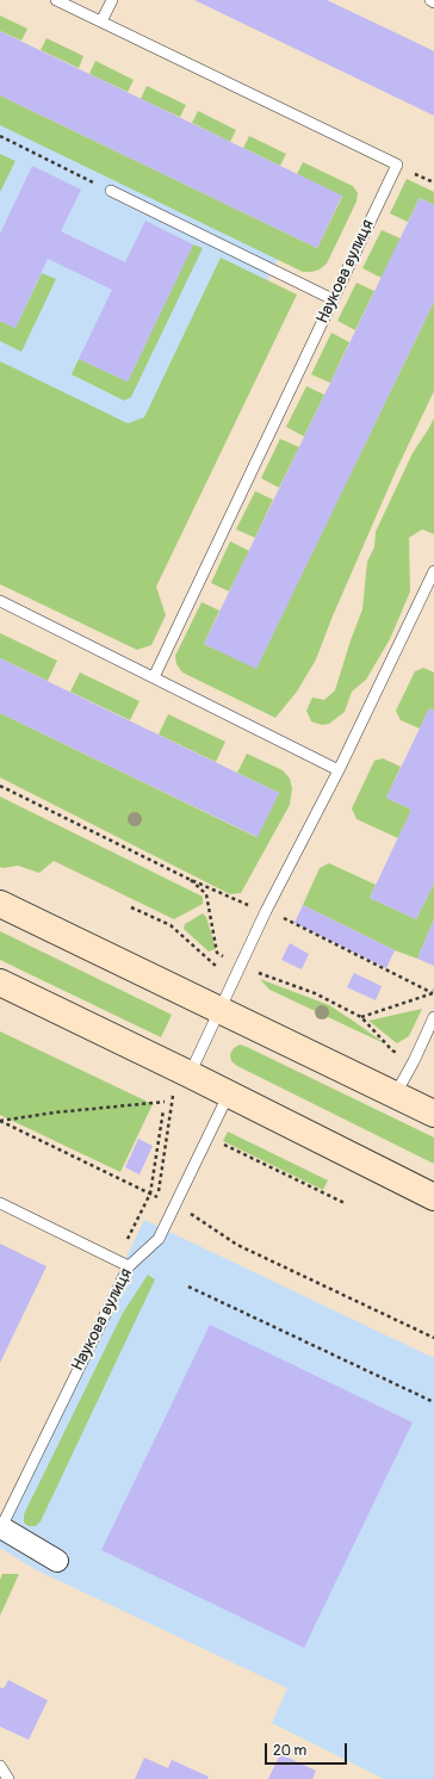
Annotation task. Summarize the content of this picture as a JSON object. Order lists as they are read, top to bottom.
{
  "streets": {
    "lane": ["Наукова вулиця"]
  },
  "scale_bar": "20 m"
}
